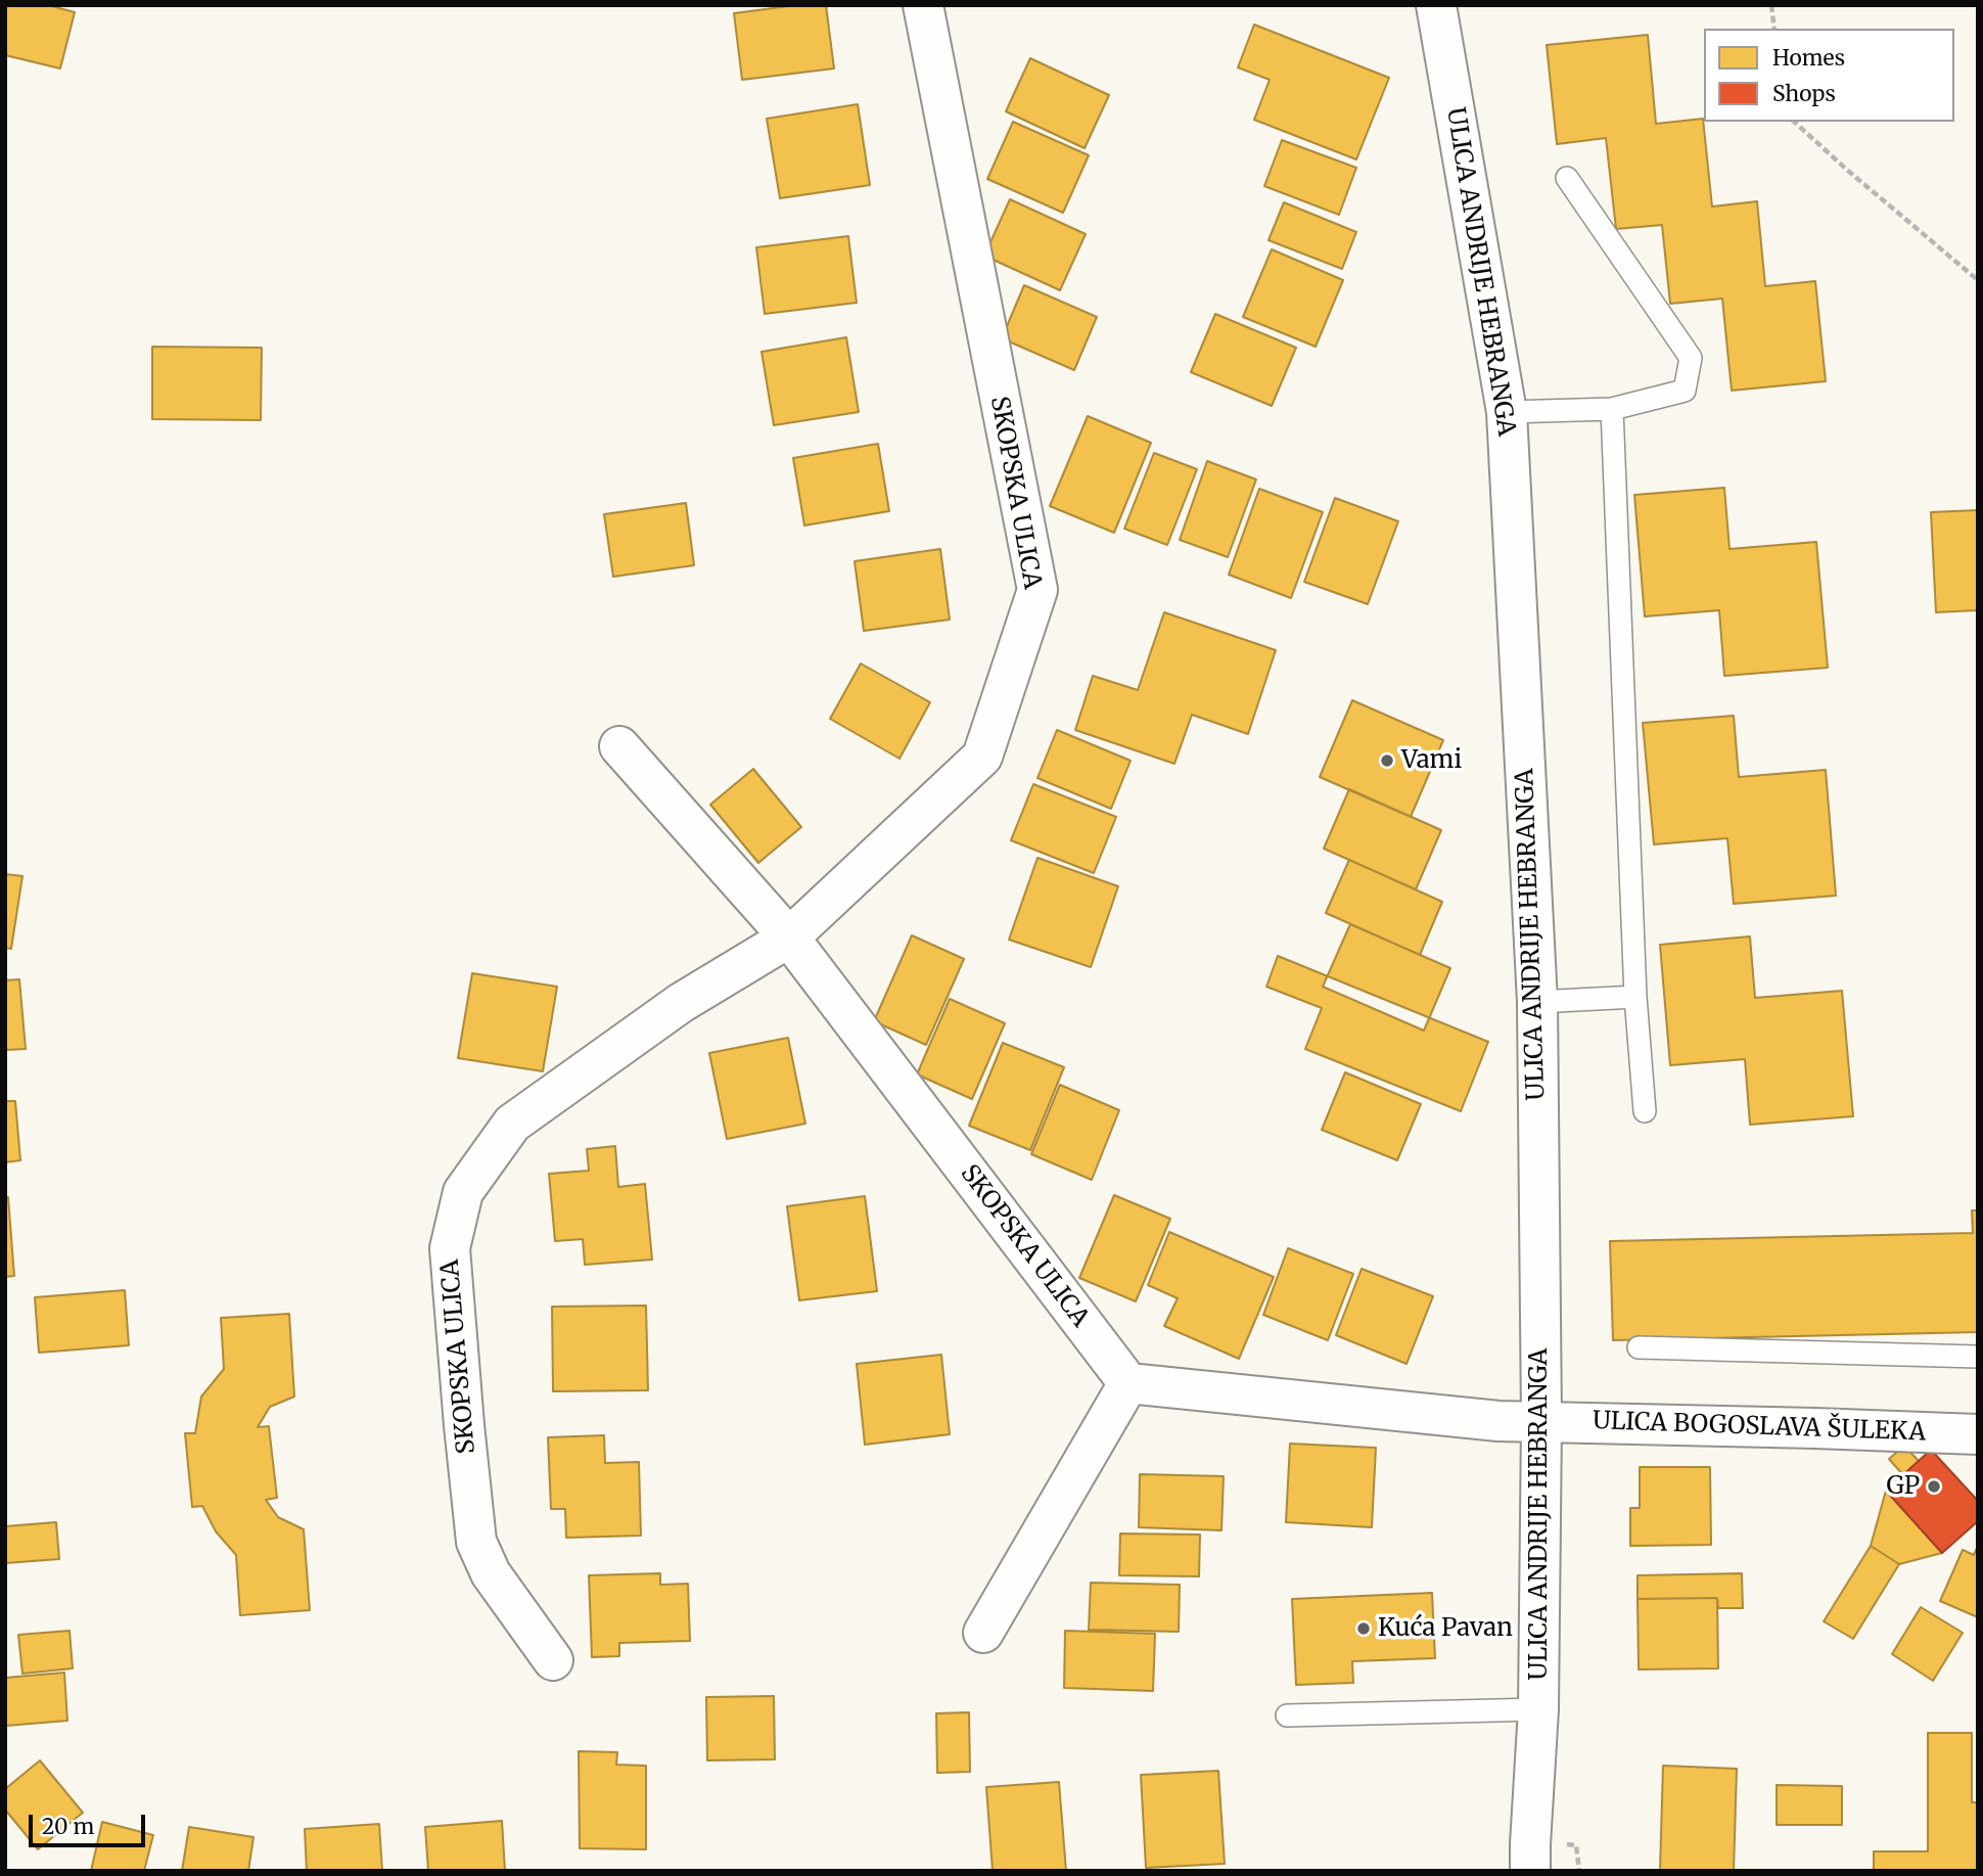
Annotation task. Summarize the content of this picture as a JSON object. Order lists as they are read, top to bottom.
{
  "streets": {
    "street": ["ULICA ANDRIJE HEBRANGA", "SKOPSKA ULICA", "ULICA BOGOSLAVA ŠULEKA"]
  },
  "crossings": [
    ["ULICA ANDRIJE HEBRANGA", "ULICA BOGOSLAVA ŠULEKA"]
  ],
  "places": ["Vami", "GP", "Kuća Pavan"],
  "legend": ["Homes", "Shops"],
  "scale_bar": "20 m"
}
